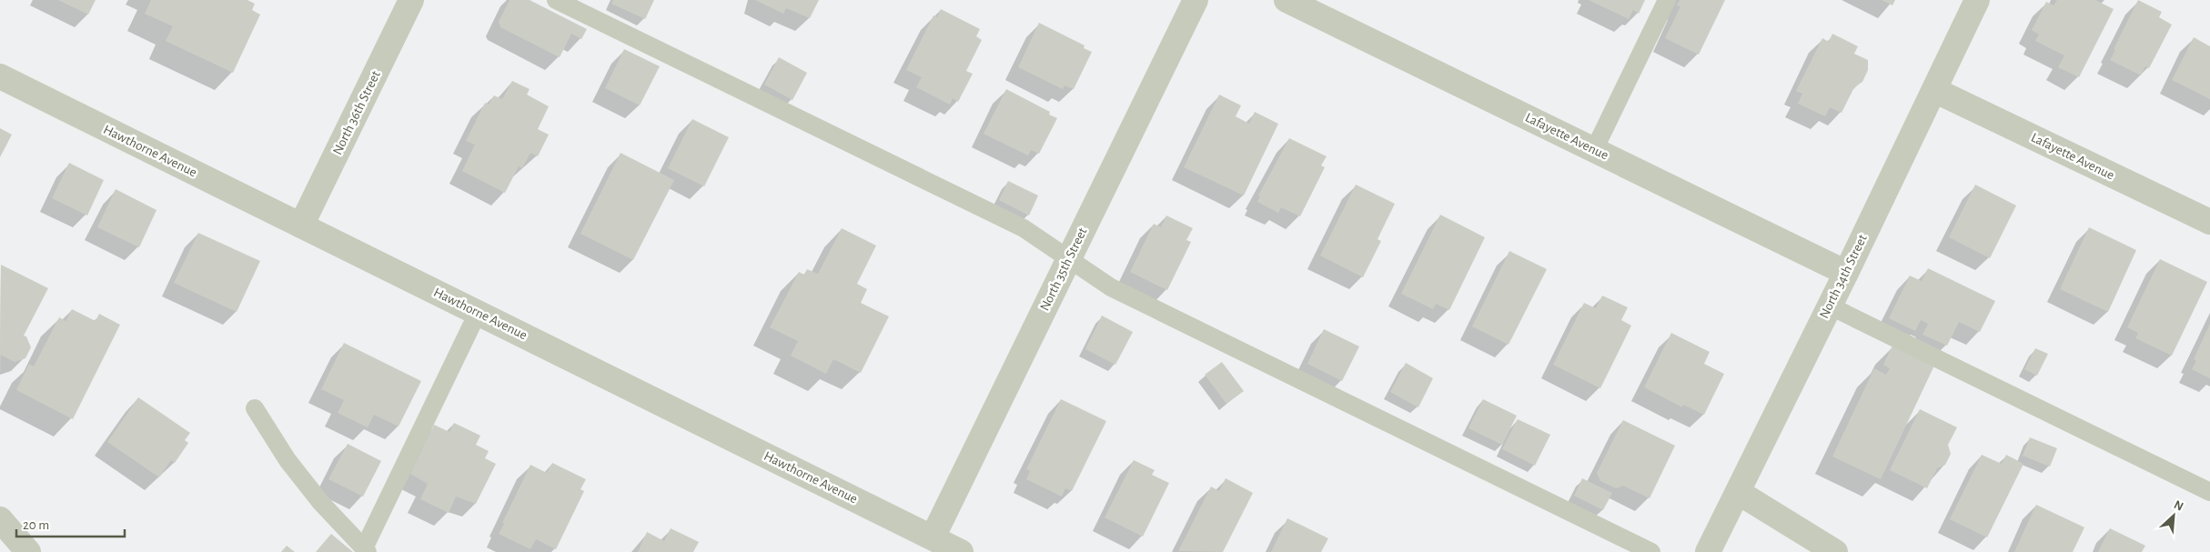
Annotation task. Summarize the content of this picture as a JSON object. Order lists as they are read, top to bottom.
{
  "streets": {
    "street": [
      "North 36th Street",
      "Lafayette Avenue",
      "Hawthorne Avenue",
      "North 35th Street",
      "North 34th Street"
    ]
  },
  "crossings": [
    ["North 36th Street", "Hawthorne Avenue"],
    ["Lafayette Avenue", "North 34th Street"],
    ["Hawthorne Avenue", "North 35th Street"]
  ],
  "scale_bar": "20 m",
  "north": "top right"
}
